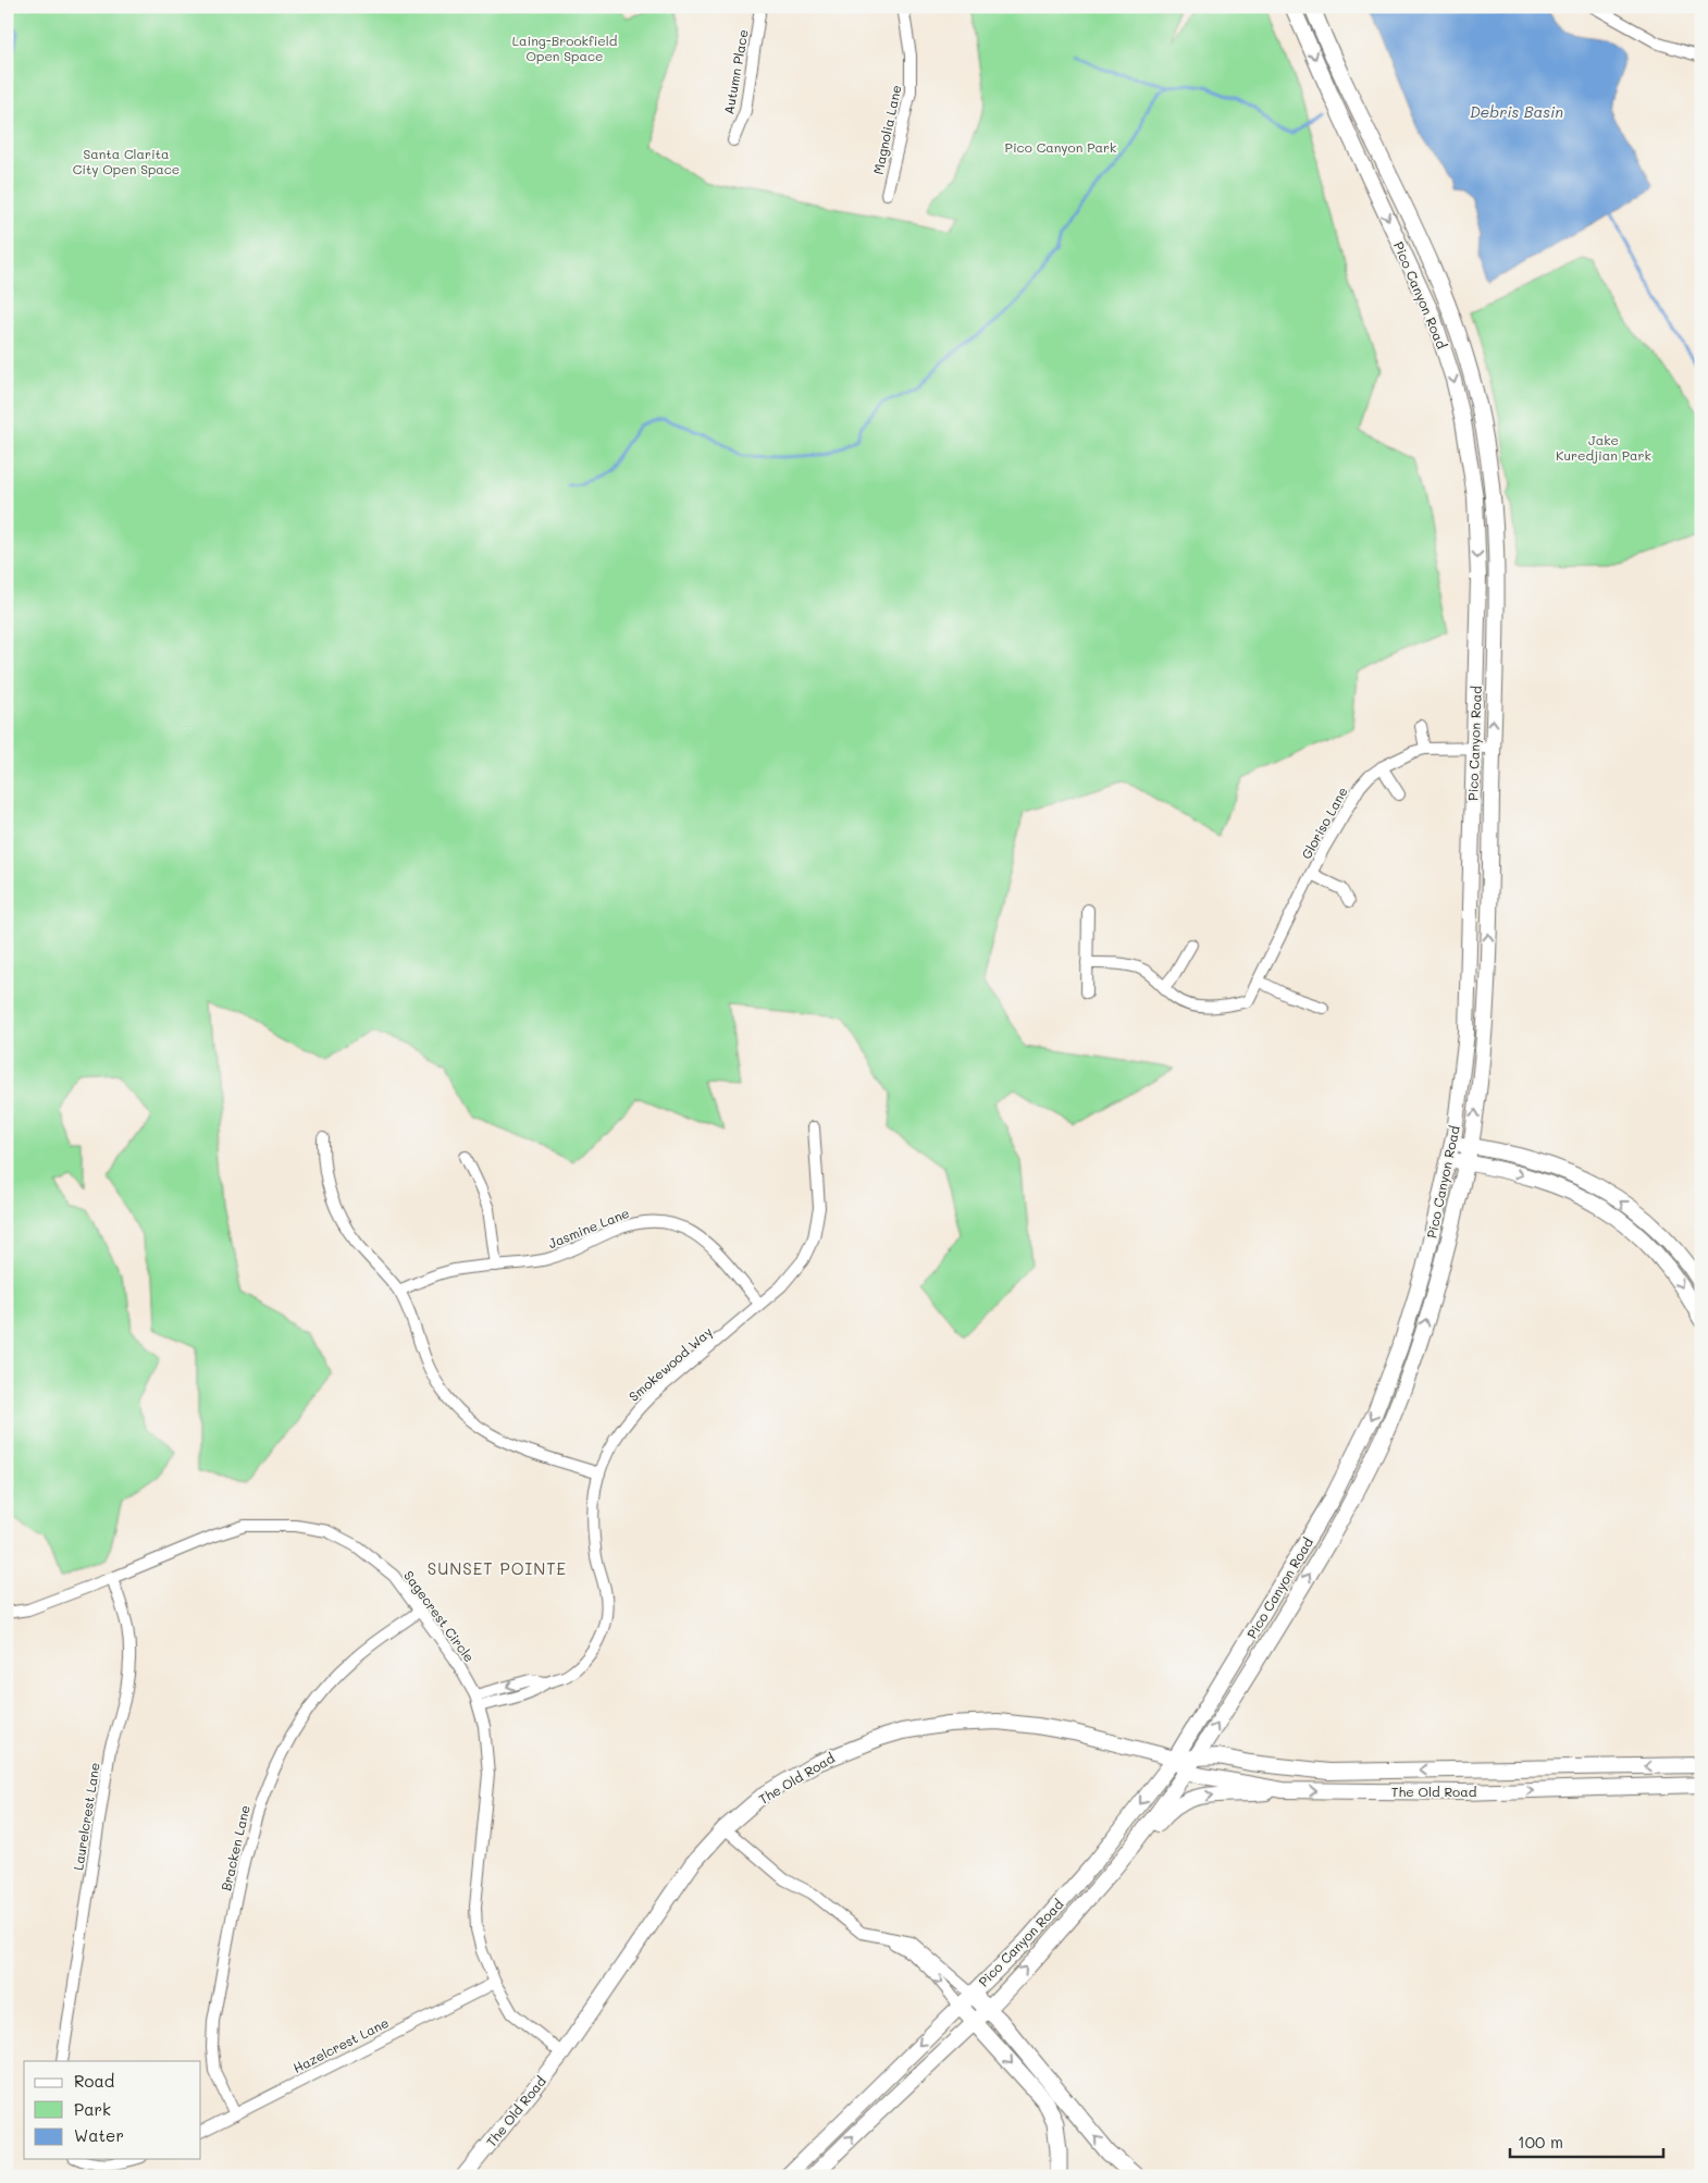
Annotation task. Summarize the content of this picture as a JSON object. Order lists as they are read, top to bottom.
{
  "streets": {
    "main road": ["Pico Canyon Road", "The Old Road"],
    "street": [
      "Autumn Place",
      "Magnolia Lane",
      "Gloriso Lane",
      "Jasmine Lane",
      "Smokewood Way",
      "Sagecrest Circle",
      "Laurelcrest Lane",
      "Bracken Lane",
      "Hazelcrest Lane"
    ]
  },
  "crossings": [
    ["Pico Canyon Road", "Gloriso Lane"],
    ["Pico Canyon Road", "The Old Road"],
    ["Jasmine Lane", "Smokewood Way"],
    ["Smokewood Way", "Sagecrest Circle"],
    ["Sagecrest Circle", "The Old Road"],
    ["Sagecrest Circle", "Laurelcrest Lane"],
    ["Sagecrest Circle", "Bracken Lane"],
    ["Sagecrest Circle", "Hazelcrest Lane"],
    ["Bracken Lane", "Hazelcrest Lane"]
  ],
  "districts": ["SUNSET POINTE"],
  "water": ["Debris Basin"],
  "parks": [
    "Laing-Brookfield Open Space",
    "Pico Canyon Park",
    "Santa Clarita City Open Space",
    "Jake Kuredjian Park"
  ],
  "legend": ["Road", "Park", "Water"],
  "scale_bar": "100 m"
}
